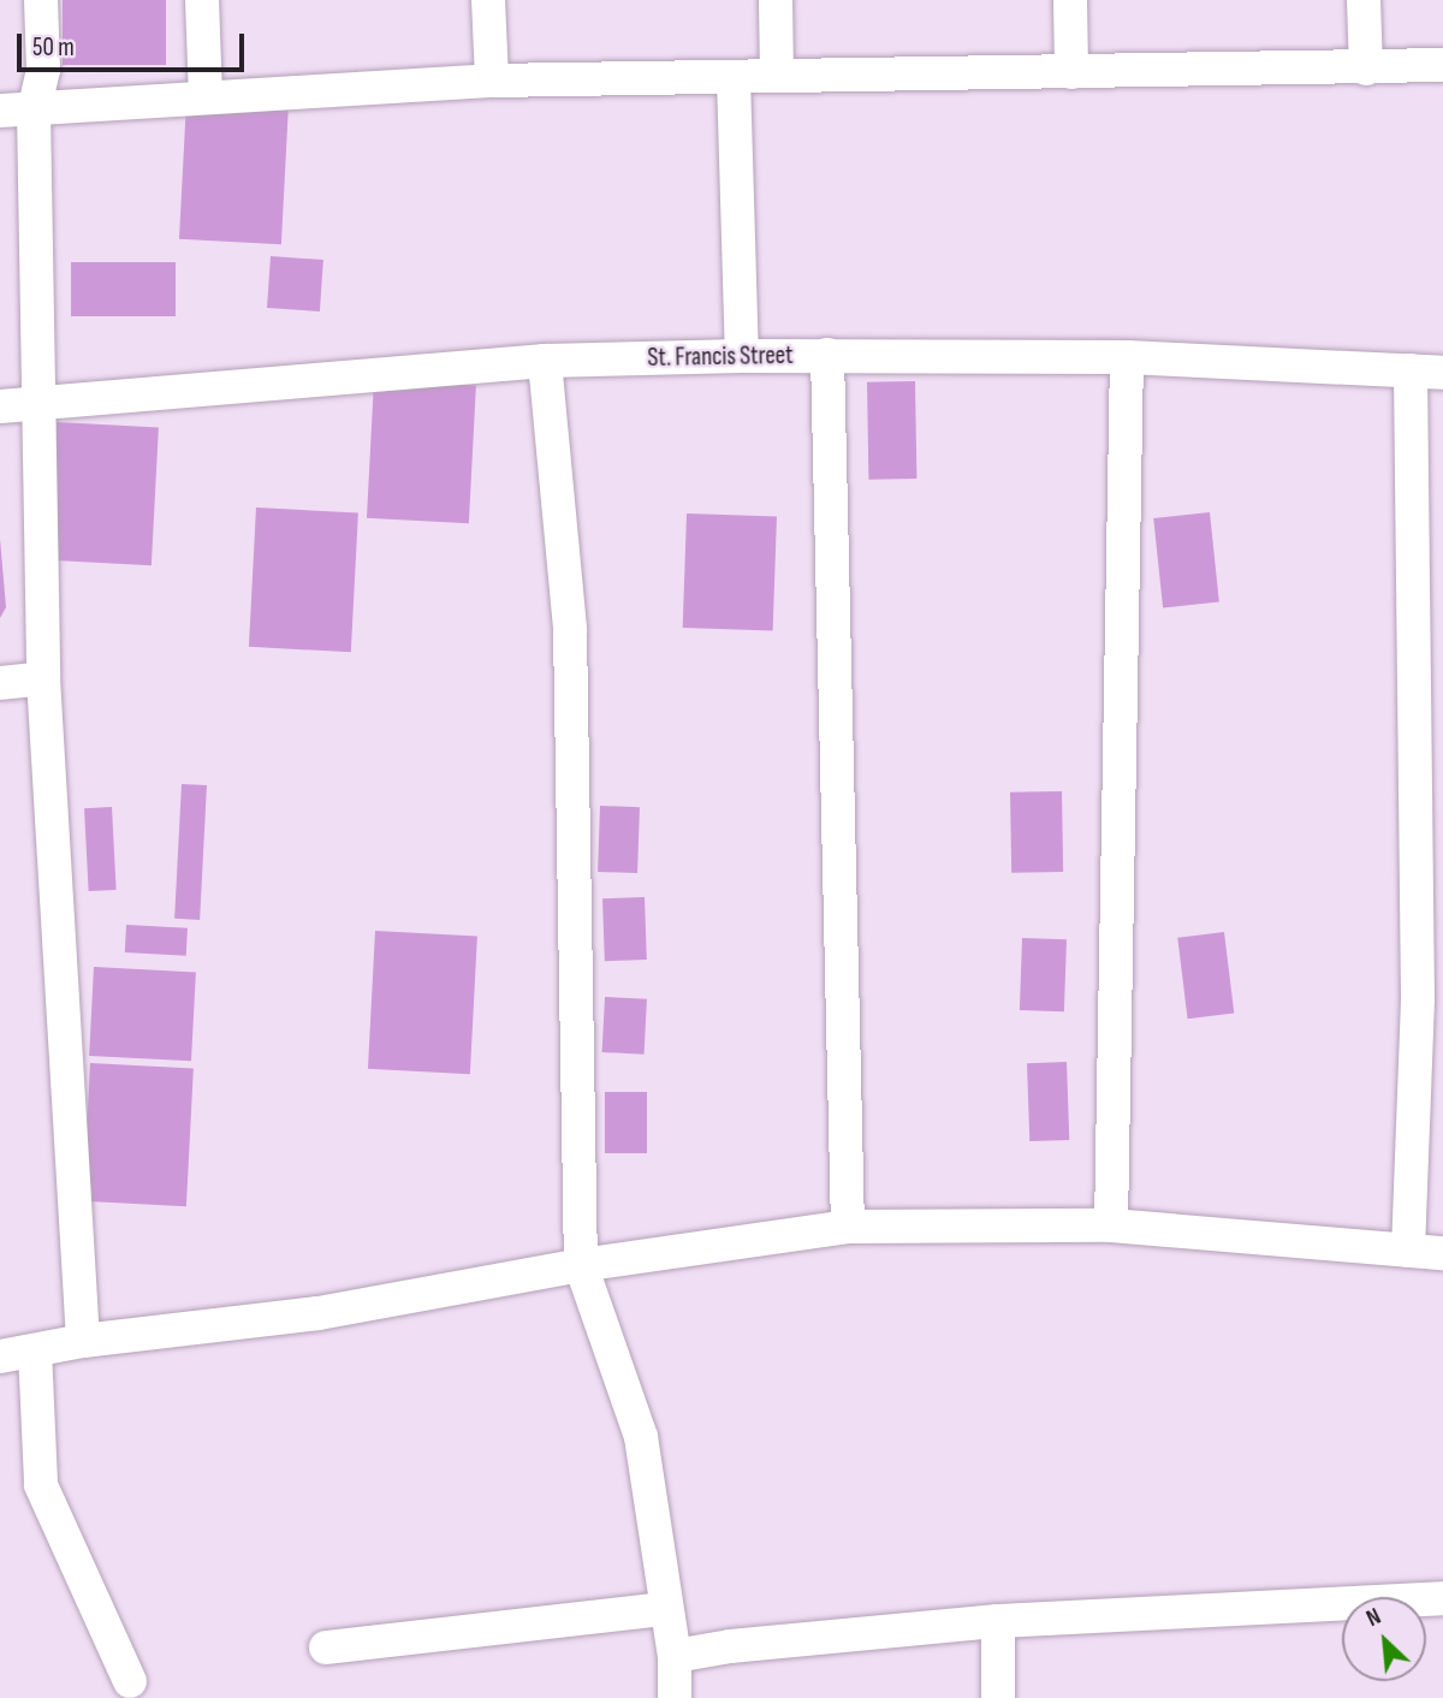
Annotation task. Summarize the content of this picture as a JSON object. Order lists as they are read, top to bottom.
{
  "streets": {
    "street": ["St. Francis Street"]
  },
  "scale_bar": "50 m",
  "north": "top left"
}
